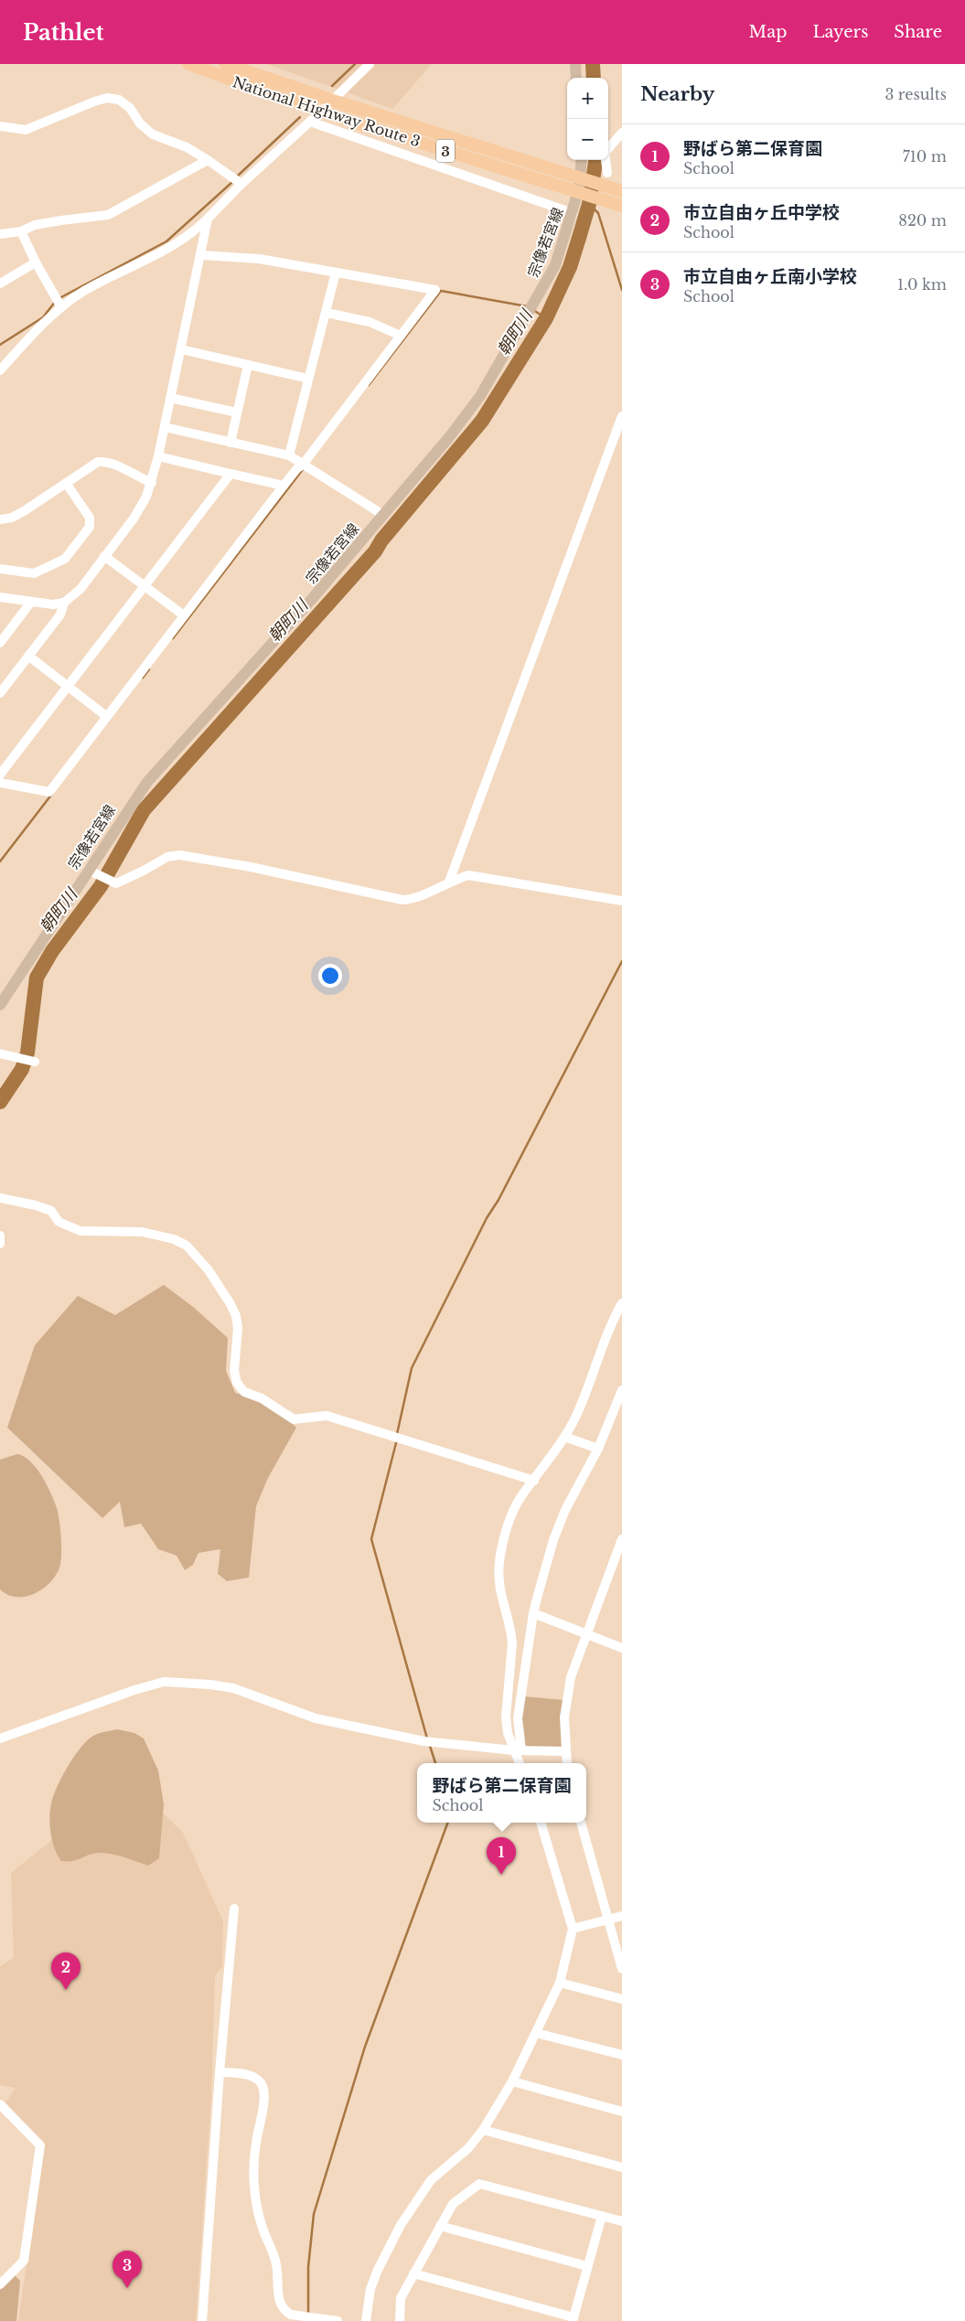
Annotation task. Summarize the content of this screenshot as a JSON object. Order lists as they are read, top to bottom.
{
  "streets": {
    "highway": ["National Highway Route 3", "3"],
    "main road": ["宗像若宮線"]
  },
  "water": ["朝町川"],
  "page": {
    "header": "Pathlet",
    "nav": ["Map", "Layers", "Share"],
    "heading": ["Nearby", "3 results"],
    "map_buttons": ["+", "−"],
    "list": [
      {
        "mark": "1",
        "name": "野ばら第二保育園",
        "note": "School",
        "value": "710 m"
      },
      {
        "mark": "2",
        "name": "市立自由ヶ丘中学校",
        "note": "School",
        "value": "820 m"
      },
      {
        "mark": "3",
        "name": "市立自由ヶ丘南小学校",
        "note": "School",
        "value": "1.0 km"
      }
    ],
    "popup": ["野ばら第二保育園", "School"],
    "pins": ["1", "2", "3"]
  }
}
